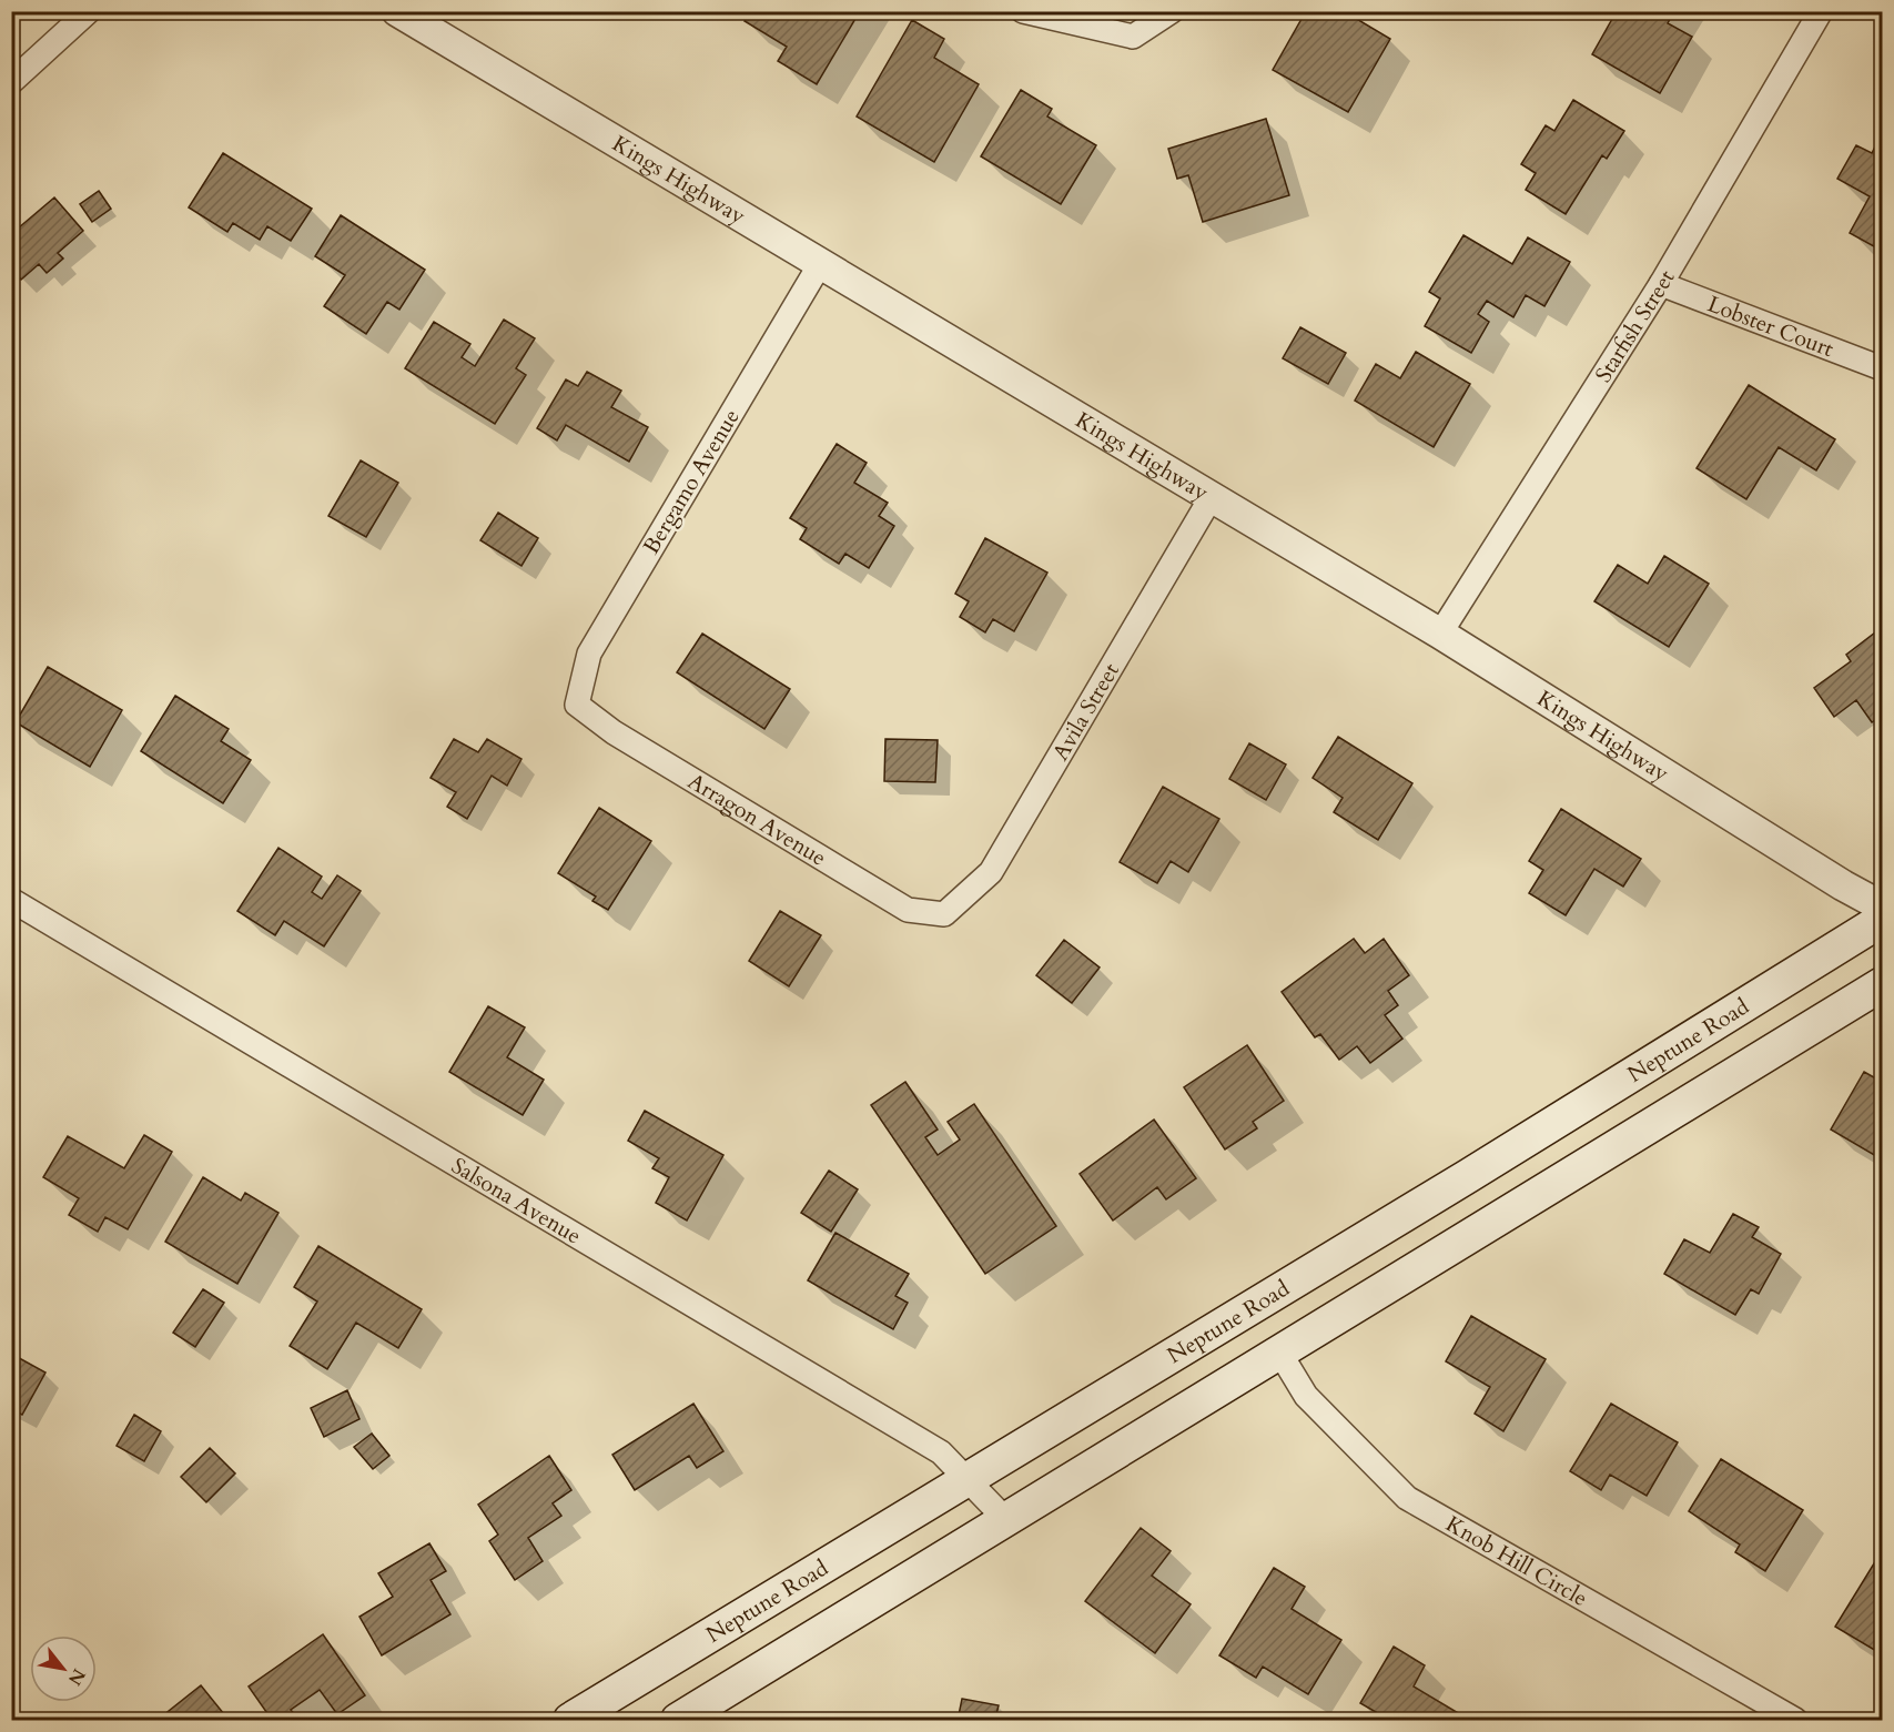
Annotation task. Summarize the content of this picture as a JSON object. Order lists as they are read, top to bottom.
{
  "streets": {
    "main road": ["Neptune Road"],
    "street": [
      "Kings Highway",
      "Starfish Street",
      "Lobster Court",
      "Bergamo Avenue",
      "Avila Street",
      "Arragon Avenue",
      "Salsona Avenue",
      "Knob Hill Circle"
    ]
  },
  "crossings": [
    ["Kings Highway", "Starfish Street"],
    ["Kings Highway", "Bergamo Avenue"],
    ["Kings Highway", "Avila Street"],
    ["Starfish Street", "Lobster Court"],
    ["Bergamo Avenue", "Arragon Avenue"],
    ["Avila Street", "Arragon Avenue"],
    ["Neptune Road", "Salsona Avenue"]
  ],
  "north": "bottom right"
}
